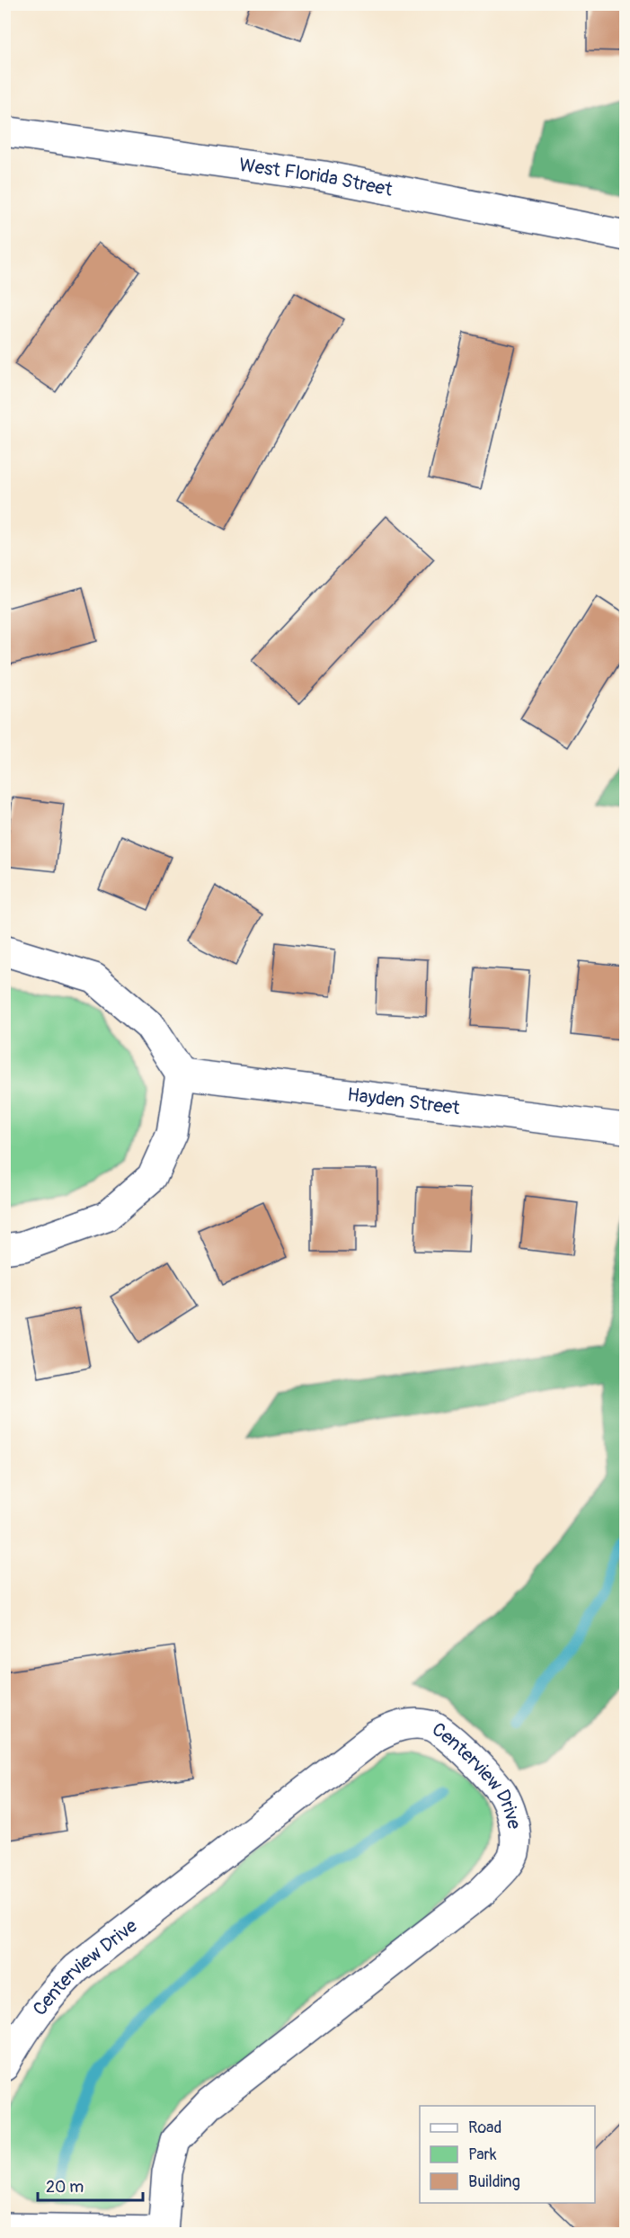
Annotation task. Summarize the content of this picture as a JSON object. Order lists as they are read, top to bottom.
{
  "streets": {
    "street": ["West Florida Street", "Hayden Street", "Centerview Drive"]
  },
  "legend": ["Road", "Park", "Building"],
  "scale_bar": "20 m"
}
